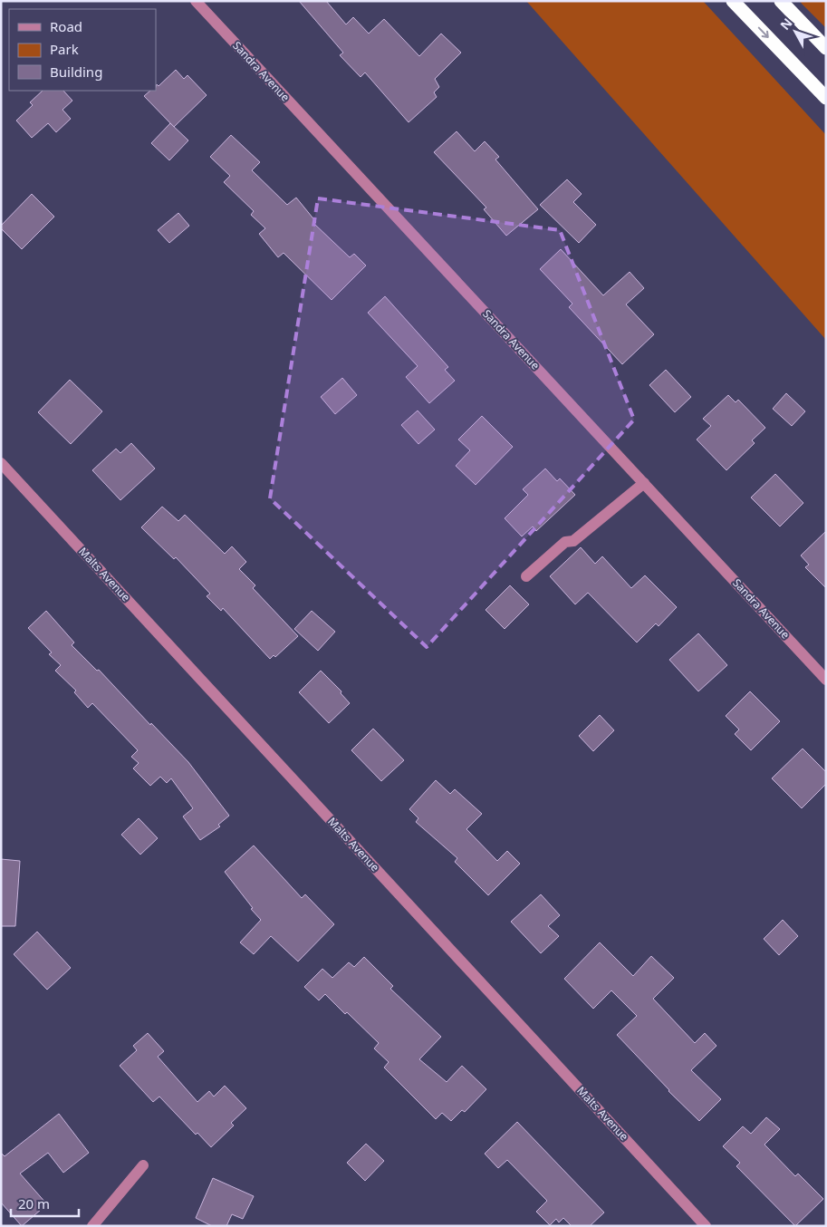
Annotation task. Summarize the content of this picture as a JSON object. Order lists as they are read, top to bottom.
{
  "streets": {
    "street": ["Sandra Avenue", "Malts Avenue"]
  },
  "legend": ["Road", "Park", "Building"],
  "scale_bar": "20 m",
  "north": "top left"
}
